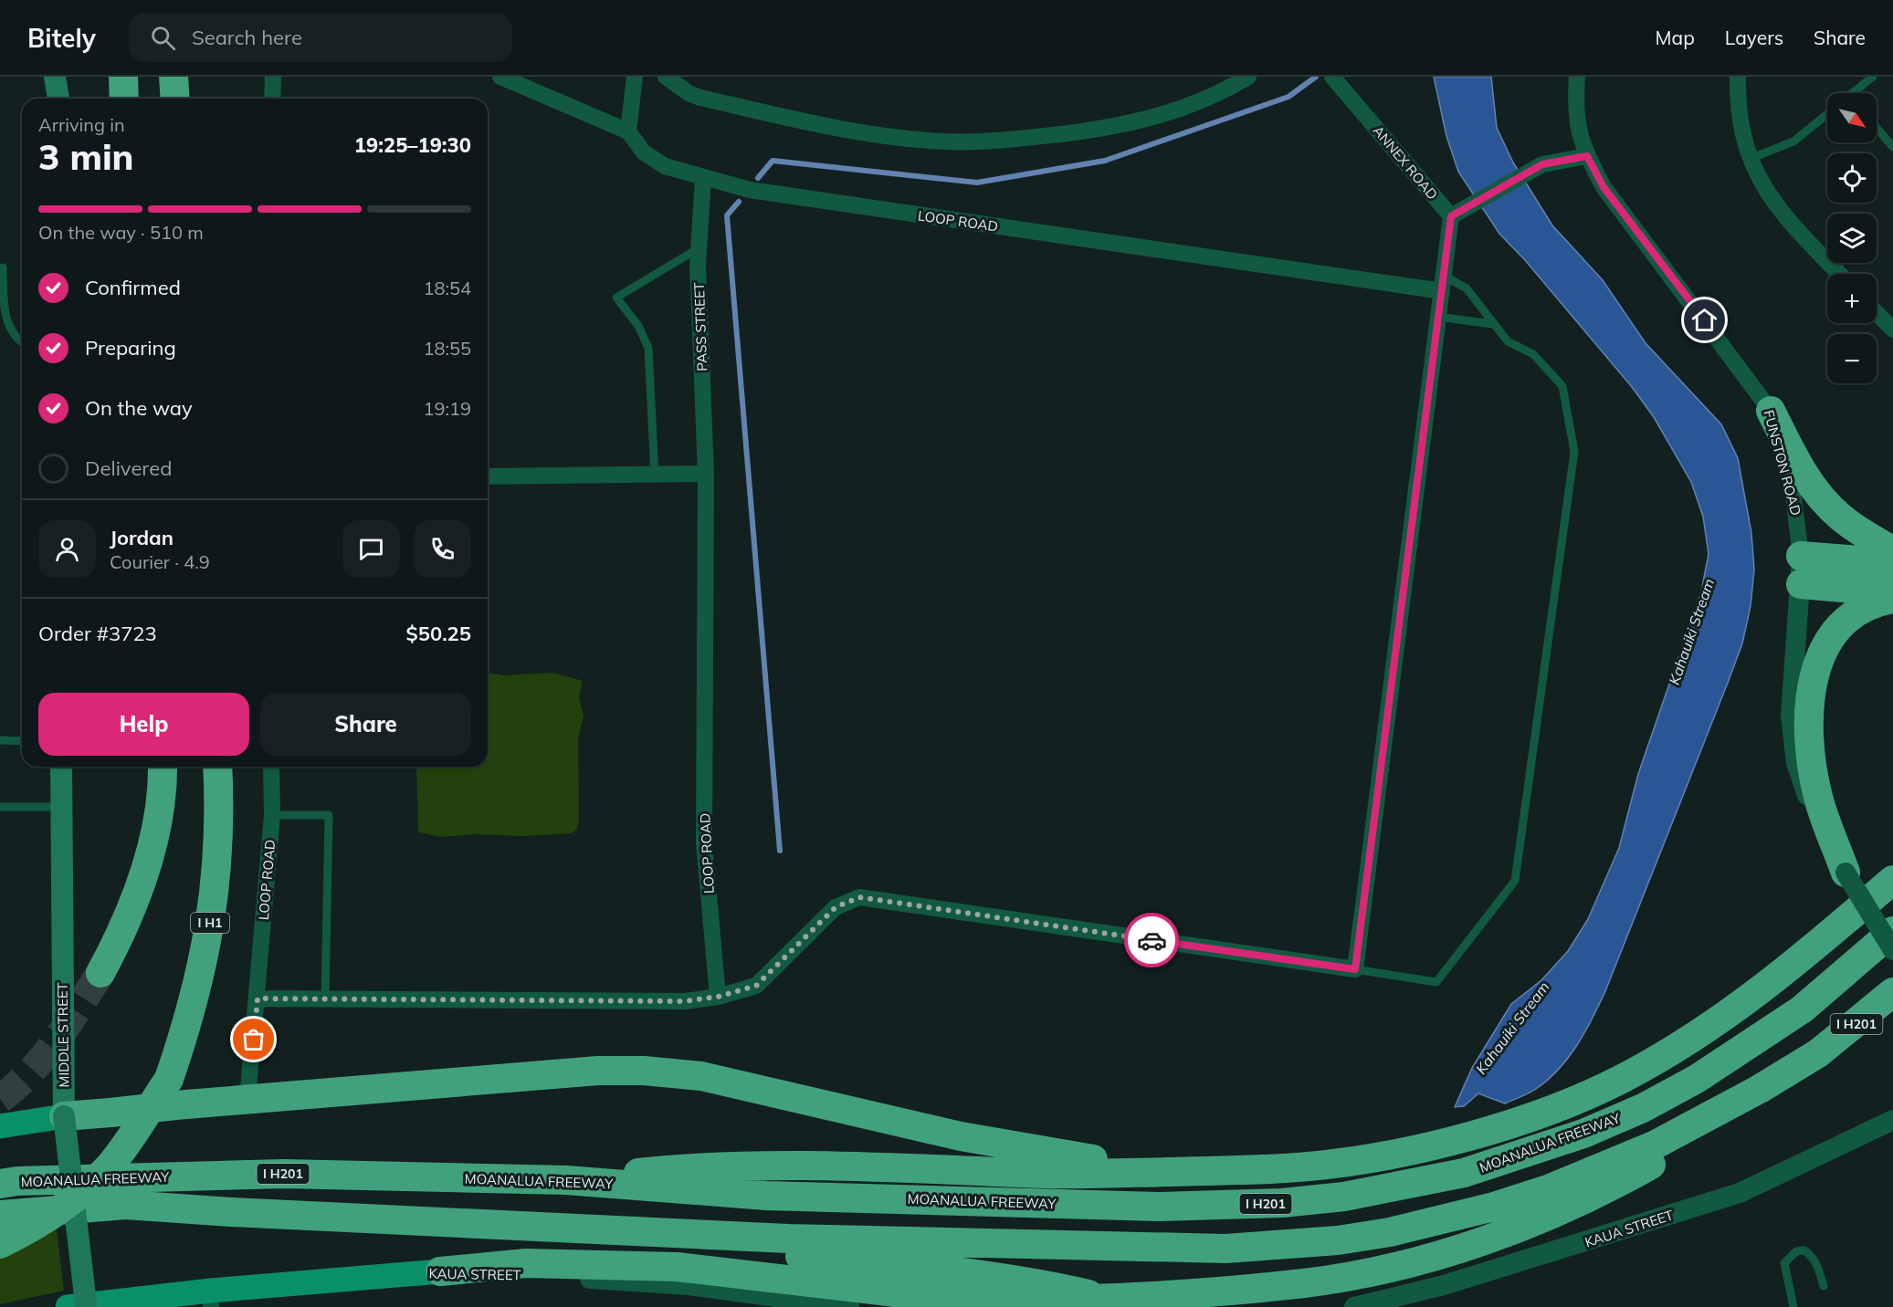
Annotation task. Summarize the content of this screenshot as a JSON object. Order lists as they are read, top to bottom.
{
  "streets": {
    "highway": ["I H1", "I H201", "MOANALUA FREEWAY"],
    "main road": ["MIDDLE STREET", "KAUA STREET"],
    "street": [
      "ANNEX ROAD",
      "LOOP ROAD",
      "PASS STREET",
      "FUNSTON ROAD"
    ]
  },
  "crossings": [
    ["LOOP ROAD", "PASS STREET"],
    ["MIDDLE STREET", "KAUA STREET"]
  ],
  "water": ["Kahauiki Stream"],
  "north": "bottom right",
  "page": {
    "header": "Bitely",
    "search": "Search here",
    "nav": ["Map", "Layers", "Share"],
    "map_buttons": ["+", "−"],
    "heading": ["3 min", "Arriving in", "19:25–19:30"],
    "panel": [
      "Jordan",
      "Courier · 4.9",
      "Order #3723",
      "$50.25"
    ],
    "bar": "On the way · 510 m",
    "list": [
      ["Confirmed", "18:54"],
      ["Preparing", "18:55"],
      ["On the way", "19:19"],
      "Delivered"
    ],
    "buttons": ["Help", "Share"]
  }
}
